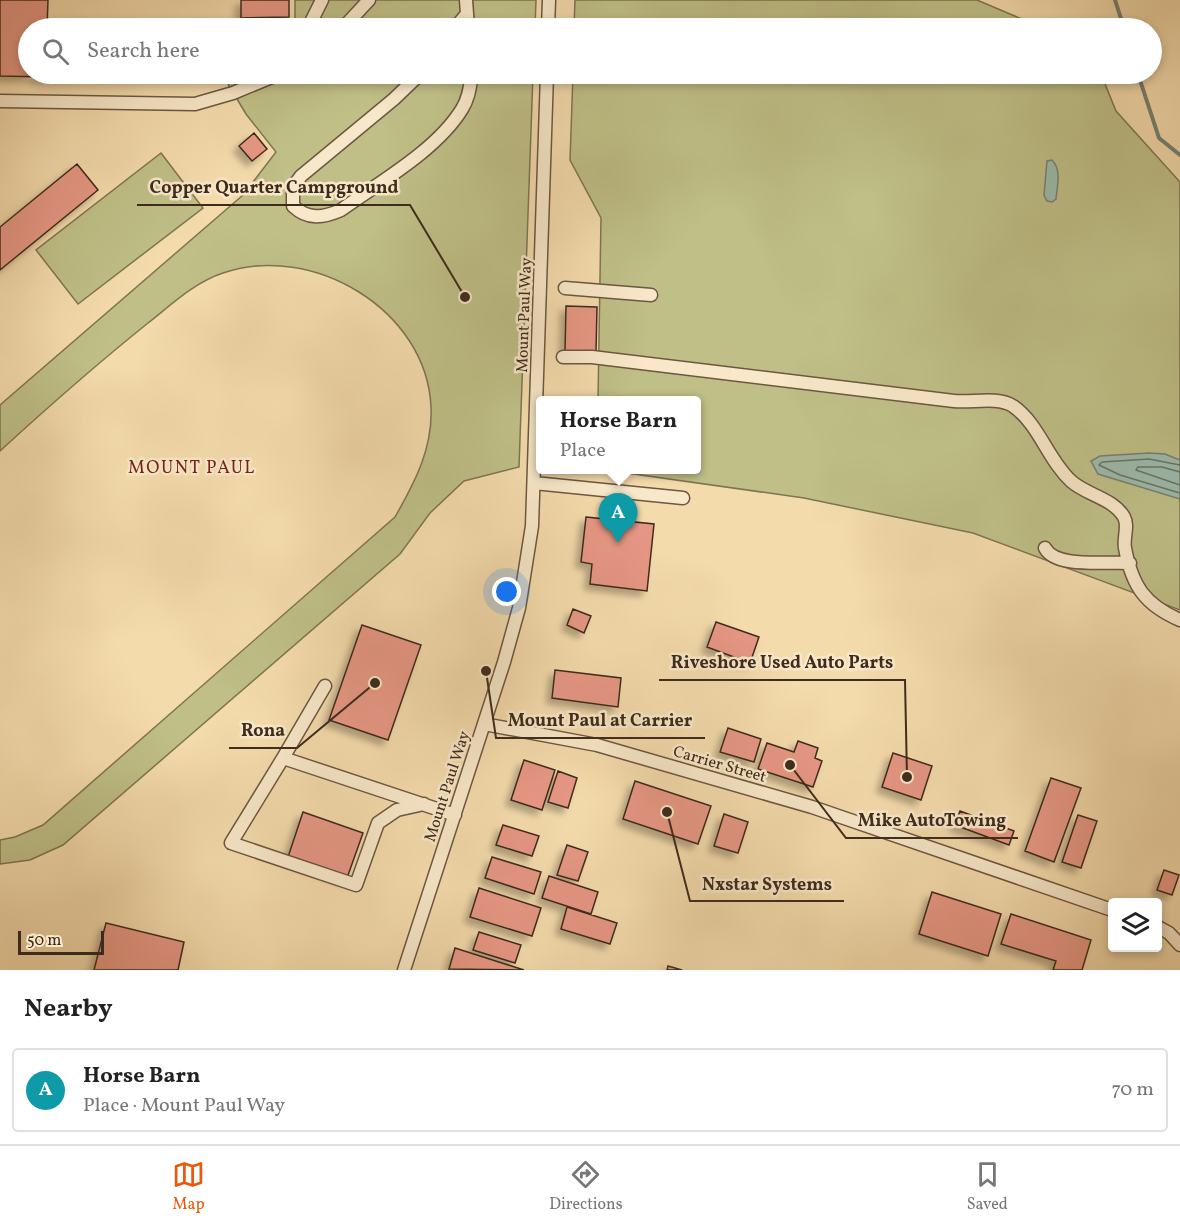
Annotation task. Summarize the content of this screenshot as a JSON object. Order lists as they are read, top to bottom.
{
  "streets": {
    "street": ["Mount Paul Way", "Carrier Street"]
  },
  "crossings": [
    ["Mount Paul Way", "Carrier Street"]
  ],
  "districts": ["MOUNT PAUL"],
  "places": [
    "Copper Quarter Campground",
    "Mount Paul at Carrier",
    "Rona",
    "Mike AutoTowing",
    "Riveshore Used Auto Parts",
    "Nxstar Systems"
  ],
  "scale_bar": "50 m",
  "page": {
    "search": "Search here",
    "popup": ["Horse Barn", "Place"],
    "pins": "A",
    "scale": "50 m",
    "heading": "Nearby",
    "list": [
      {
        "mark": "A",
        "name": "Horse Barn",
        "note": "Place · Mount Paul Way",
        "value": "70 m"
      }
    ],
    "nav": ["Map", "Directions", "Saved"]
  }
}
